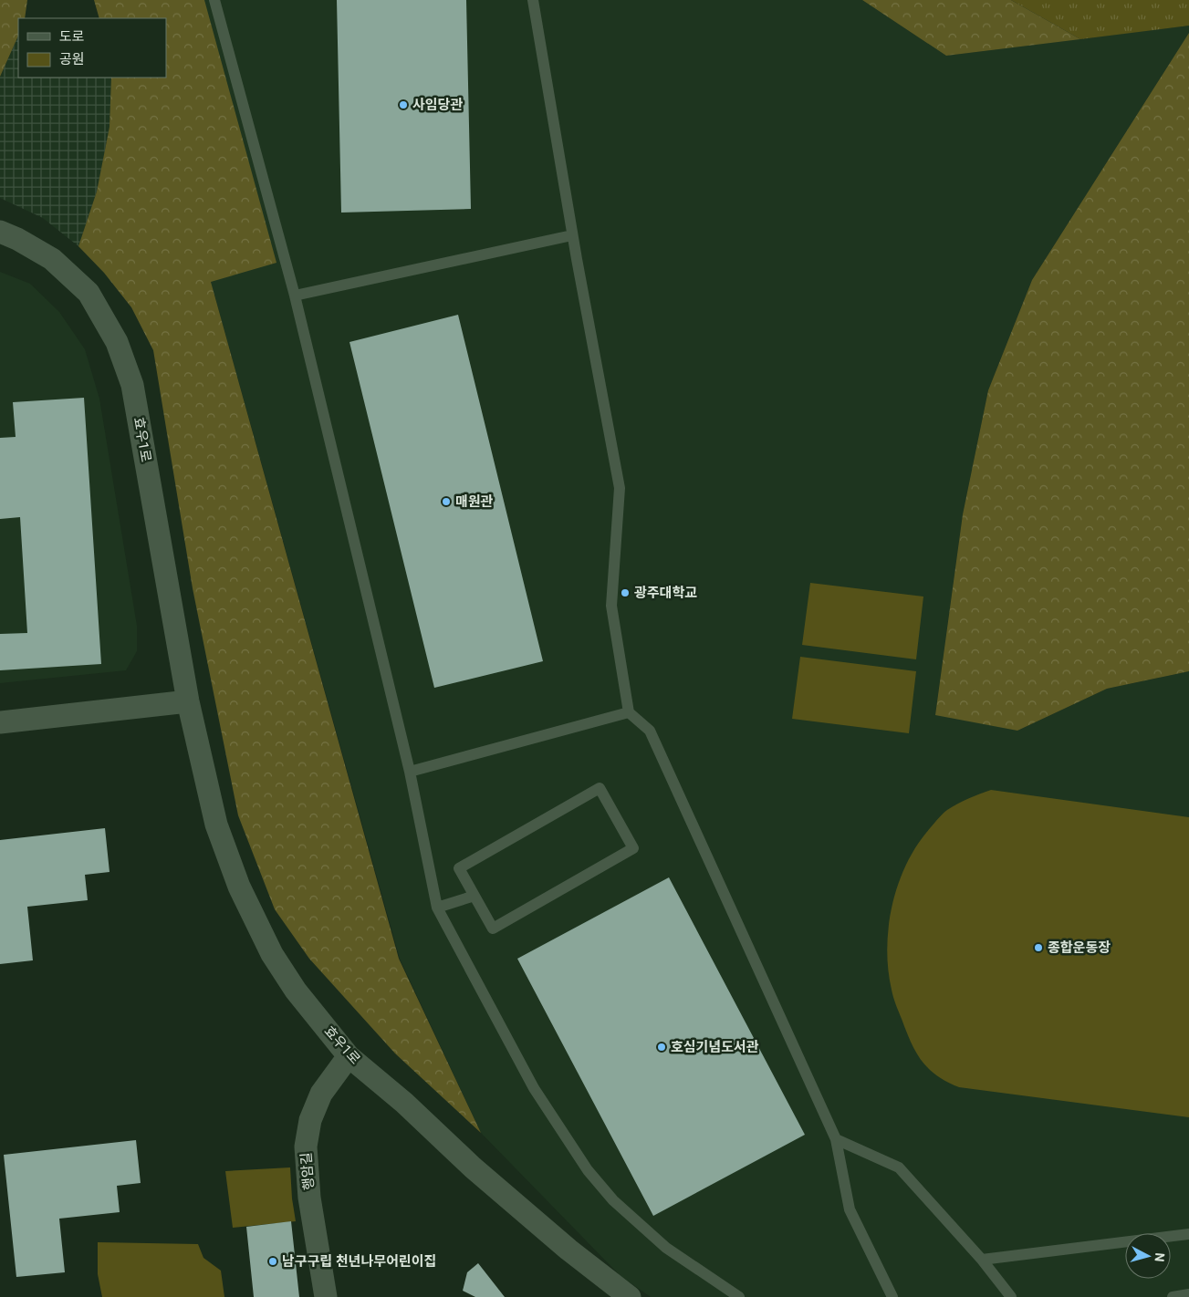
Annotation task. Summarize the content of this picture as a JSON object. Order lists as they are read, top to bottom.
{
  "streets": {
    "street": ["효우1로", "행암길"]
  },
  "crossings": [
    ["효우1로", "행암길"]
  ],
  "places": [
    "사임당관",
    "매원관",
    "광주대학교",
    "종합운동장",
    "호심기념도서관",
    "남구구립 천년나무어린이집"
  ],
  "legend": ["도로", "공원"],
  "north": "right"
}
